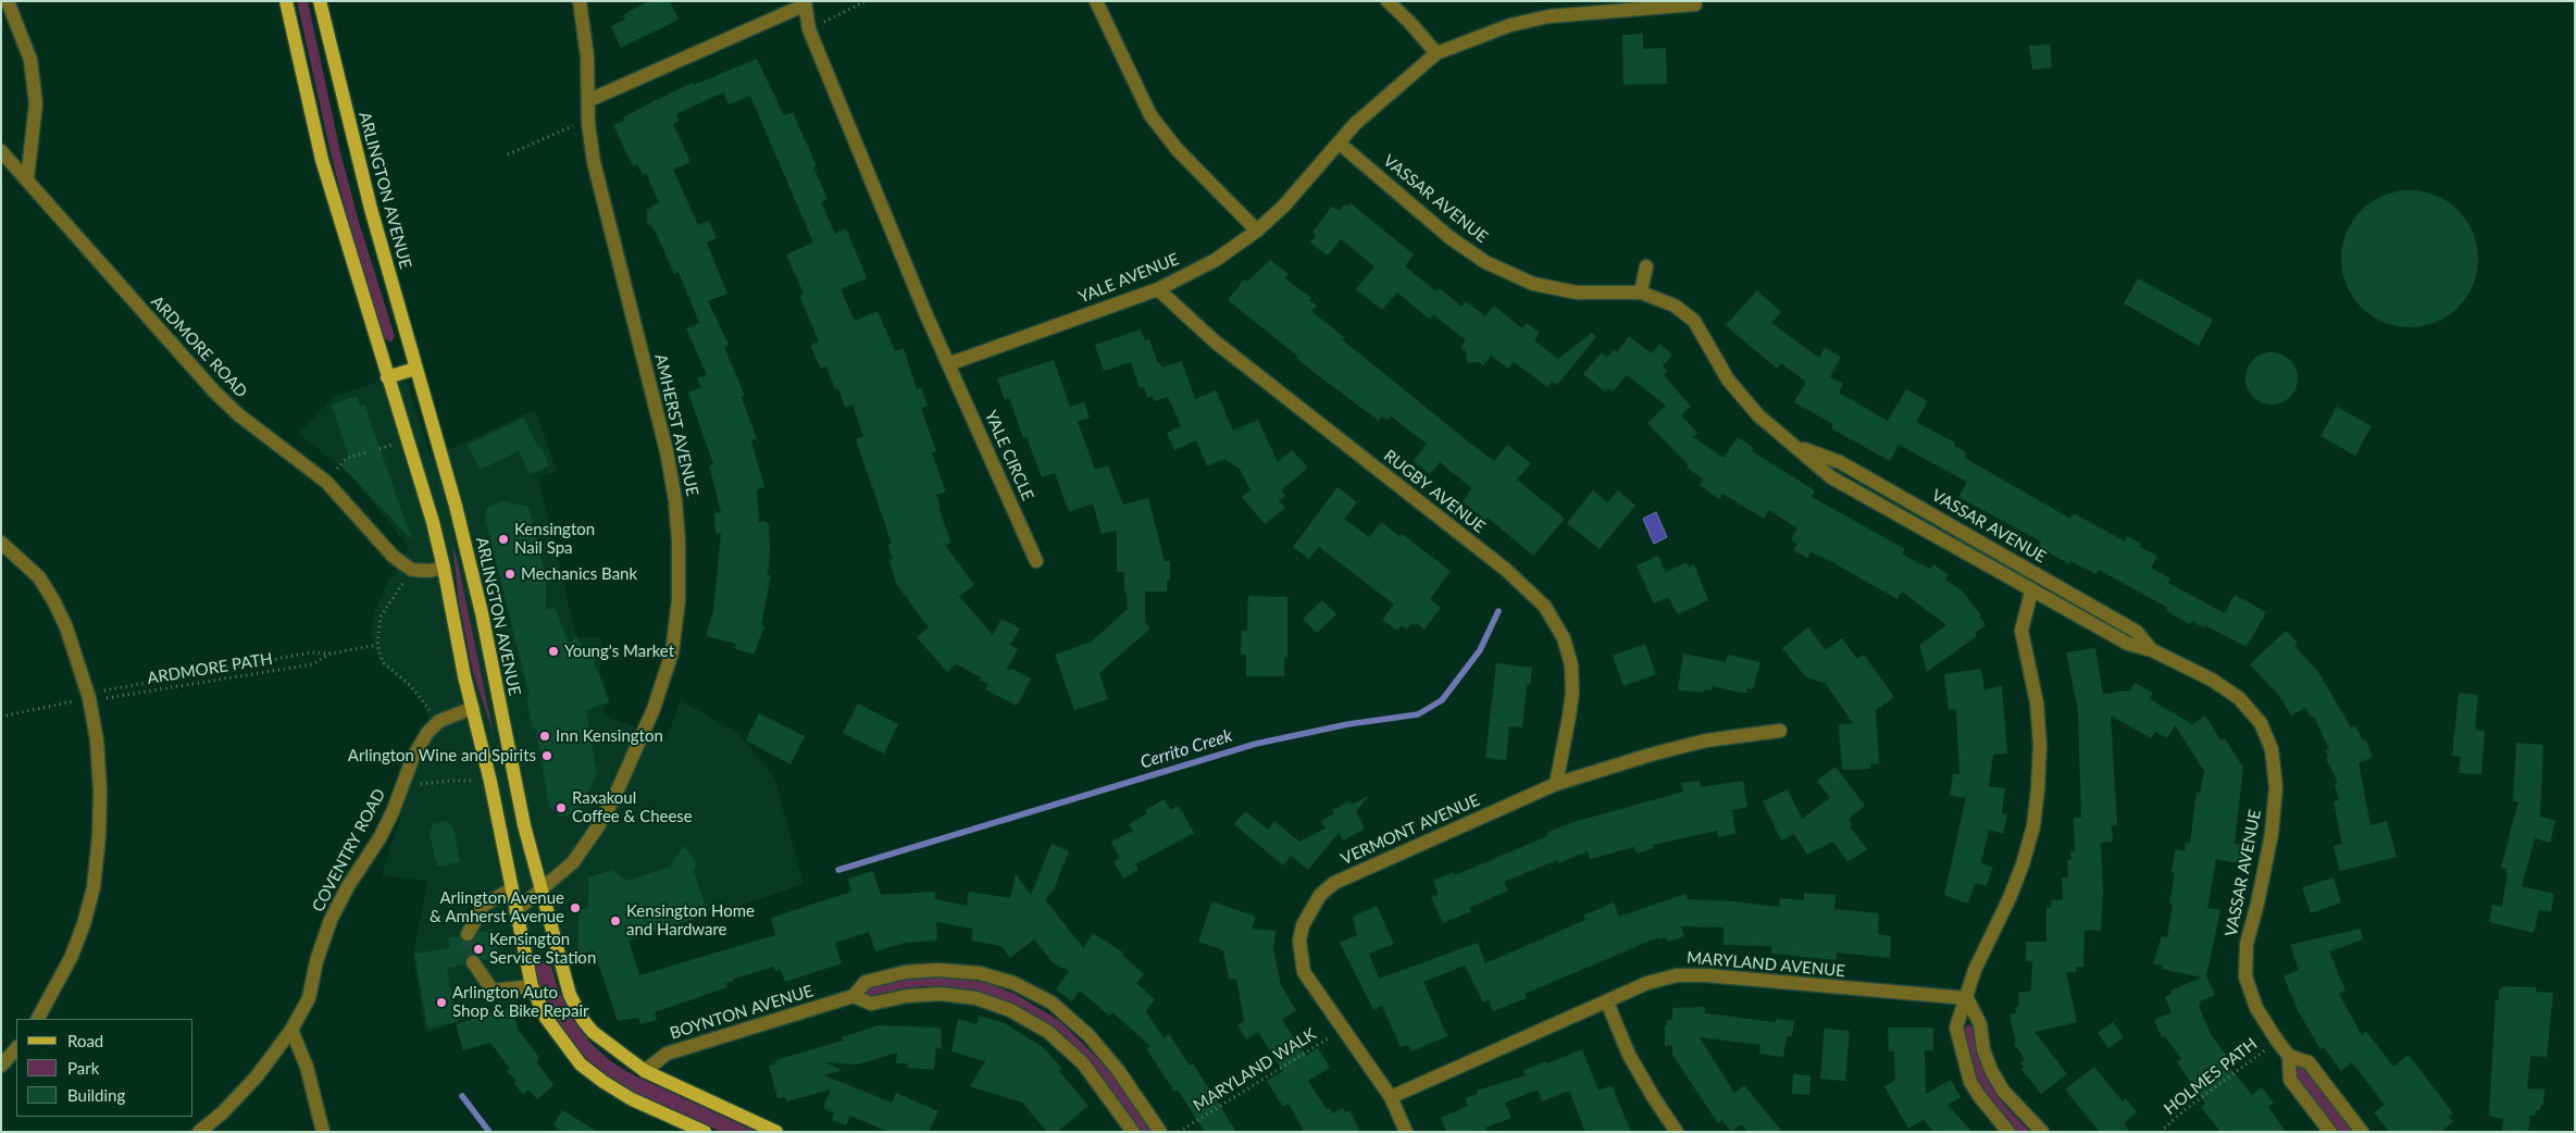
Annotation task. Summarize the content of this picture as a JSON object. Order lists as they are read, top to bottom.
{
  "streets": {
    "main road": ["ARLINGTON AVENUE"],
    "street": [
      "VASSAR AVENUE",
      "YALE AVENUE",
      "ARDMORE ROAD",
      "AMHERST AVENUE",
      "YALE CIRCLE",
      "RUGBY AVENUE",
      "VERMONT AVENUE",
      "COVENTRY ROAD",
      "MARYLAND AVENUE",
      "BOYNTON AVENUE"
    ],
    "path": ["ARDMORE PATH", "MARYLAND WALK", "HOLMES PATH"]
  },
  "crossings": [
    ["ARLINGTON AVENUE", "AMHERST AVENUE"],
    ["ARLINGTON AVENUE", "BOYNTON AVENUE"],
    ["VASSAR AVENUE", "YALE AVENUE"],
    ["VASSAR AVENUE", "HOLMES PATH"],
    ["YALE AVENUE", "YALE CIRCLE"],
    ["YALE AVENUE", "RUGBY AVENUE"],
    ["RUGBY AVENUE", "VERMONT AVENUE"],
    ["VERMONT AVENUE", "MARYLAND AVENUE"],
    ["VERMONT AVENUE", "MARYLAND WALK"]
  ],
  "water": ["Cerrito Creek"],
  "places": [
    "Kensington Nail Spa",
    "Mechanics Bank",
    "Young's Market",
    "Inn Kensington",
    "Arlington Wine and Spirits",
    "Raxakoul Coffee & Cheese",
    "Arlington Avenue & Amherst Avenue",
    "Kensington Home and Hardware",
    "Kensington Service Station",
    "Arlington Auto Shop & Bike Repair"
  ],
  "legend": ["Road", "Park", "Building"]
}
